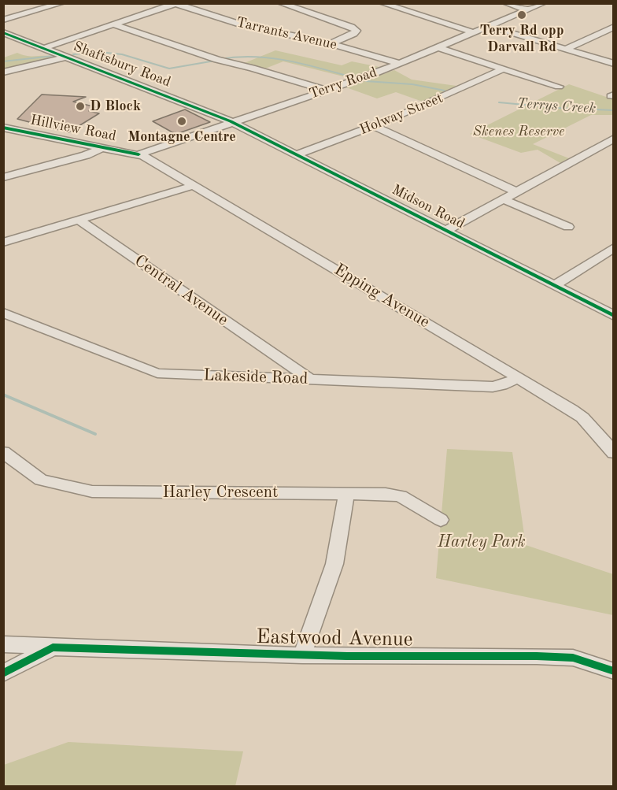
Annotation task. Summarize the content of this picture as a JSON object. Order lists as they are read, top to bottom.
{
  "streets": {
    "street": [
      "Tarrants Avenue",
      "Shaftsbury Road",
      "Terry Road",
      "Holway Street",
      "Hillview Road",
      "Midson Road",
      "Central Avenue",
      "Epping Avenue",
      "Lakeside Road",
      "Harley Crescent",
      "Eastwood Avenue"
    ]
  },
  "crossings": [
    ["Tarrants Avenue", "Terry Road"],
    ["Shaftsbury Road", "Terry Road"],
    ["Shaftsbury Road", "Midson Road"],
    ["Terry Road", "Hillview Road"],
    ["Terry Road", "Midson Road"],
    ["Terry Road", "Epping Avenue"],
    ["Holway Street", "Midson Road"],
    ["Hillview Road", "Epping Avenue"],
    ["Central Avenue", "Lakeside Road"],
    ["Epping Avenue", "Lakeside Road"]
  ],
  "water": ["Terrys Creek"],
  "parks": ["Skenes Reserve", "Harley Park"],
  "places": ["Terry Rd opp Darvall Rd", "D Block", "Montagne Centre"]
}
